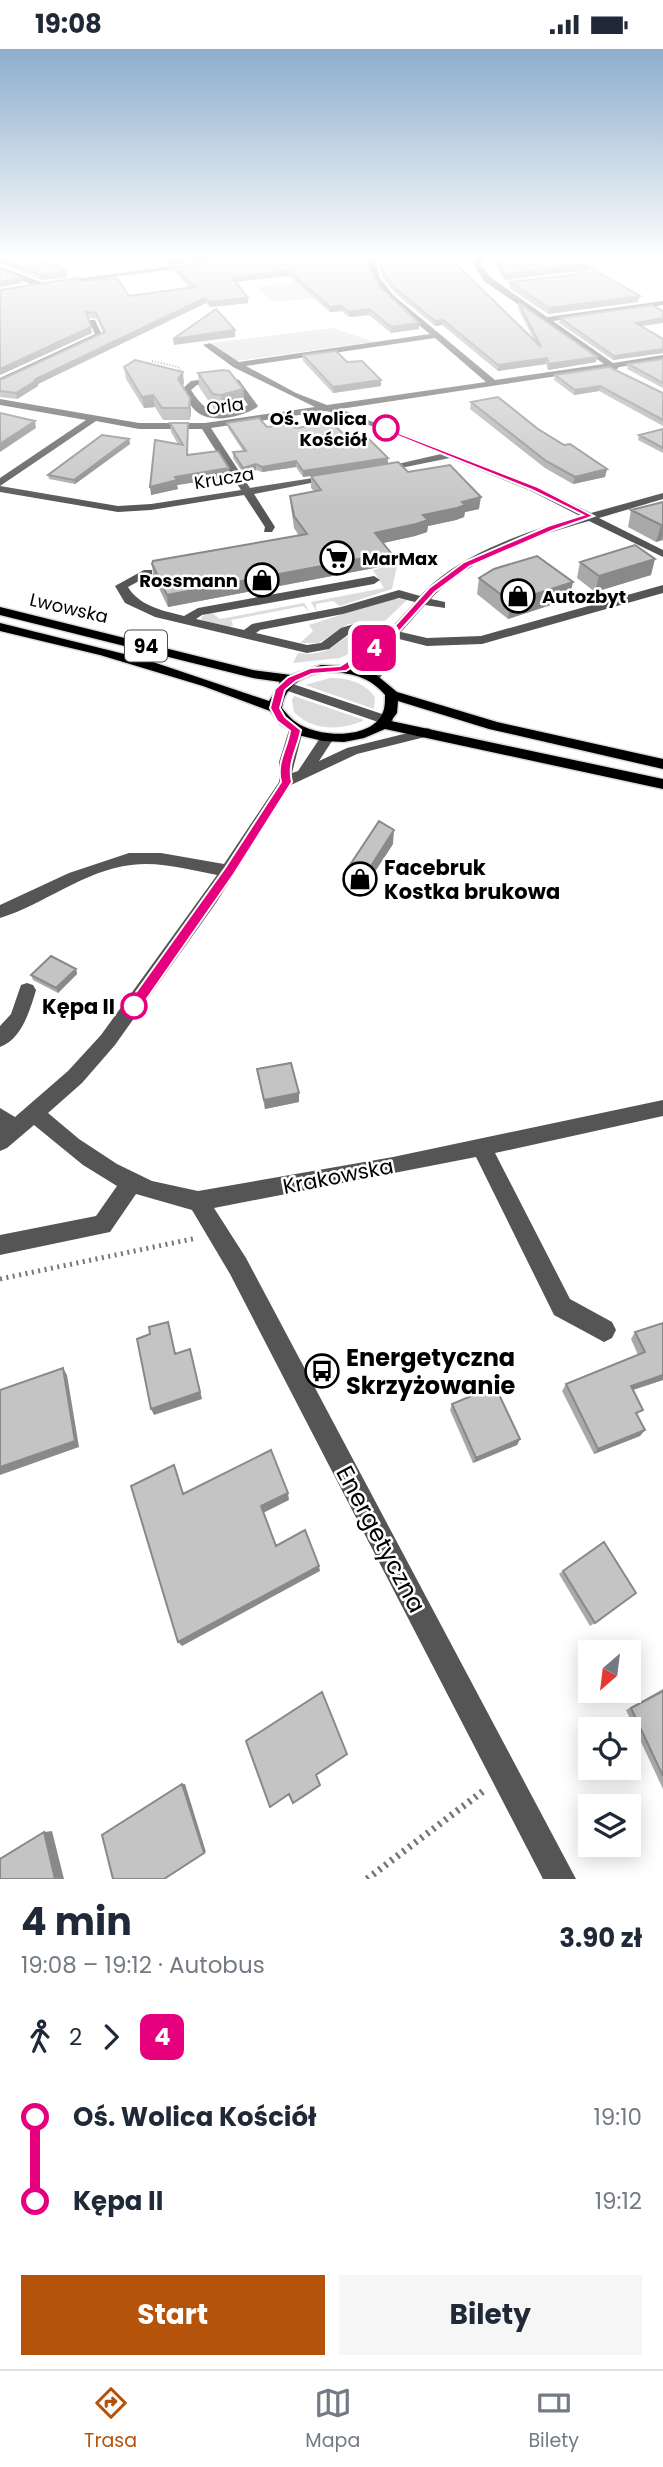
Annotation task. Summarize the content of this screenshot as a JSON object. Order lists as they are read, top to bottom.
{
  "streets": {
    "main road": ["Lwowska", "94"],
    "street": [
      "Orla",
      "Krucza",
      "Krakowska",
      "Energetyczna"
    ]
  },
  "crossings": [
    ["Lwowska", "94"],
    ["Krakowska", "Energetyczna"]
  ],
  "places": {
    "other": ["Oś. Wolica Kościół", "Kępa II"],
    "supermarket": ["MarMax"],
    "shop": ["Rossmann", "Autozbyt", "Facebruk Kostka brukowa"],
    "bus stop": ["Energetyczna Skrzyżowanie"]
  },
  "lines": ["bus line 4"],
  "north": "bottom left",
  "page": {
    "status": "19:08",
    "on_map": "4",
    "heading": ["4 min", "19:08 – 19:12 · Autobus", "3.90 zł"],
    "legs": ["2", "4"],
    "list": [
      {
        "name": "Oś. Wolica Kościół",
        "value": "19:10"
      },
      {
        "name": "Kępa II",
        "value": "19:12"
      }
    ],
    "buttons": ["Start", "Bilety"],
    "tabs": ["Trasa", "Mapa", "Bilety"]
  }
}
